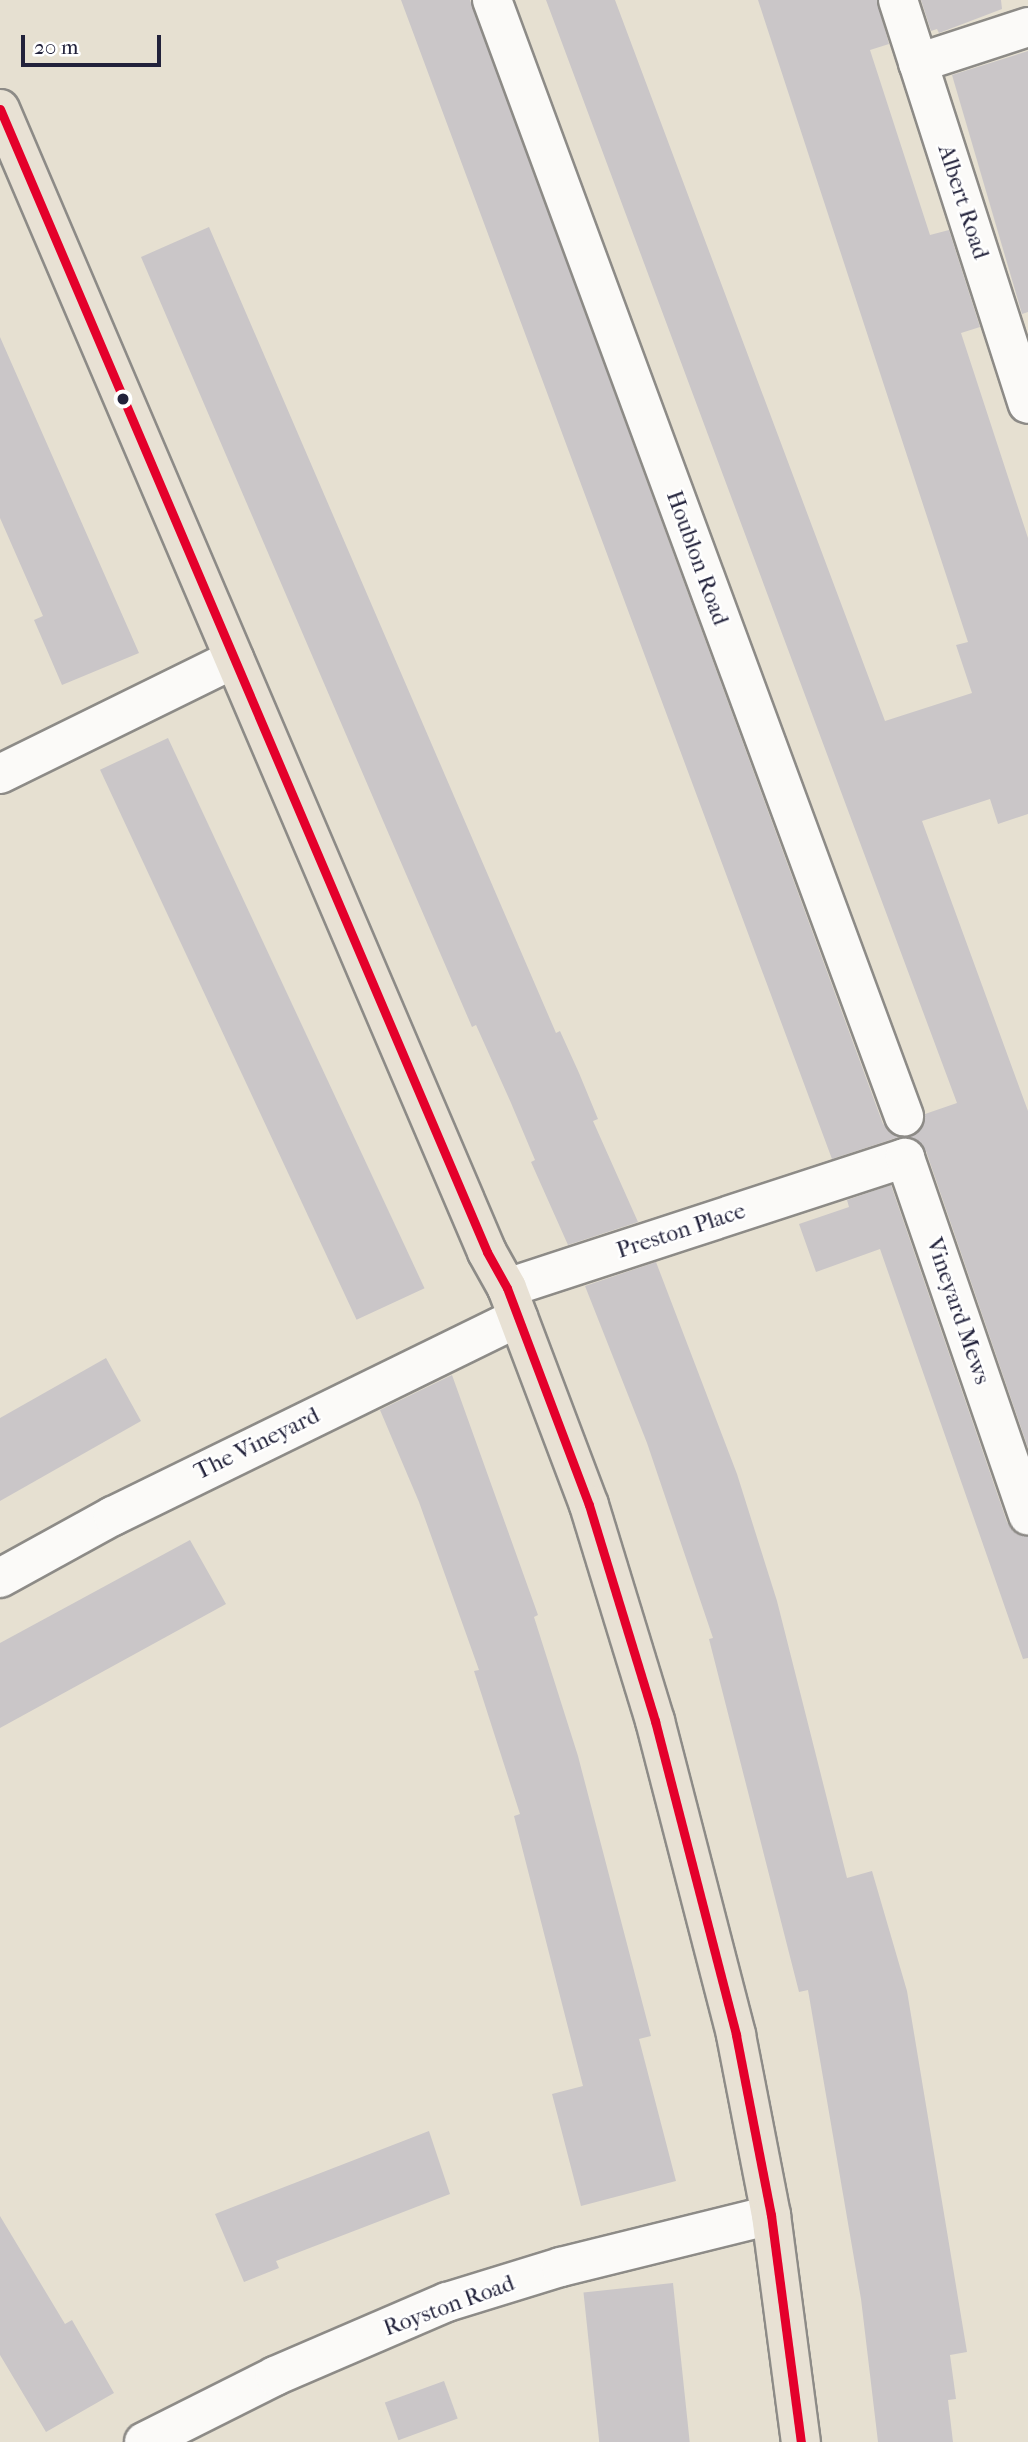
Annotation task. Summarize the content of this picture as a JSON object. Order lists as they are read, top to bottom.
{
  "streets": {
    "street": [
      "Albert Road",
      "Houblon Road",
      "Preston Place",
      "Vineyard Mews",
      "The Vineyard",
      "Royston Road"
    ]
  },
  "crossings": [
    ["Preston Place", "Vineyard Mews"],
    ["Preston Place", "The Vineyard"]
  ],
  "scale_bar": "20 m"
}
